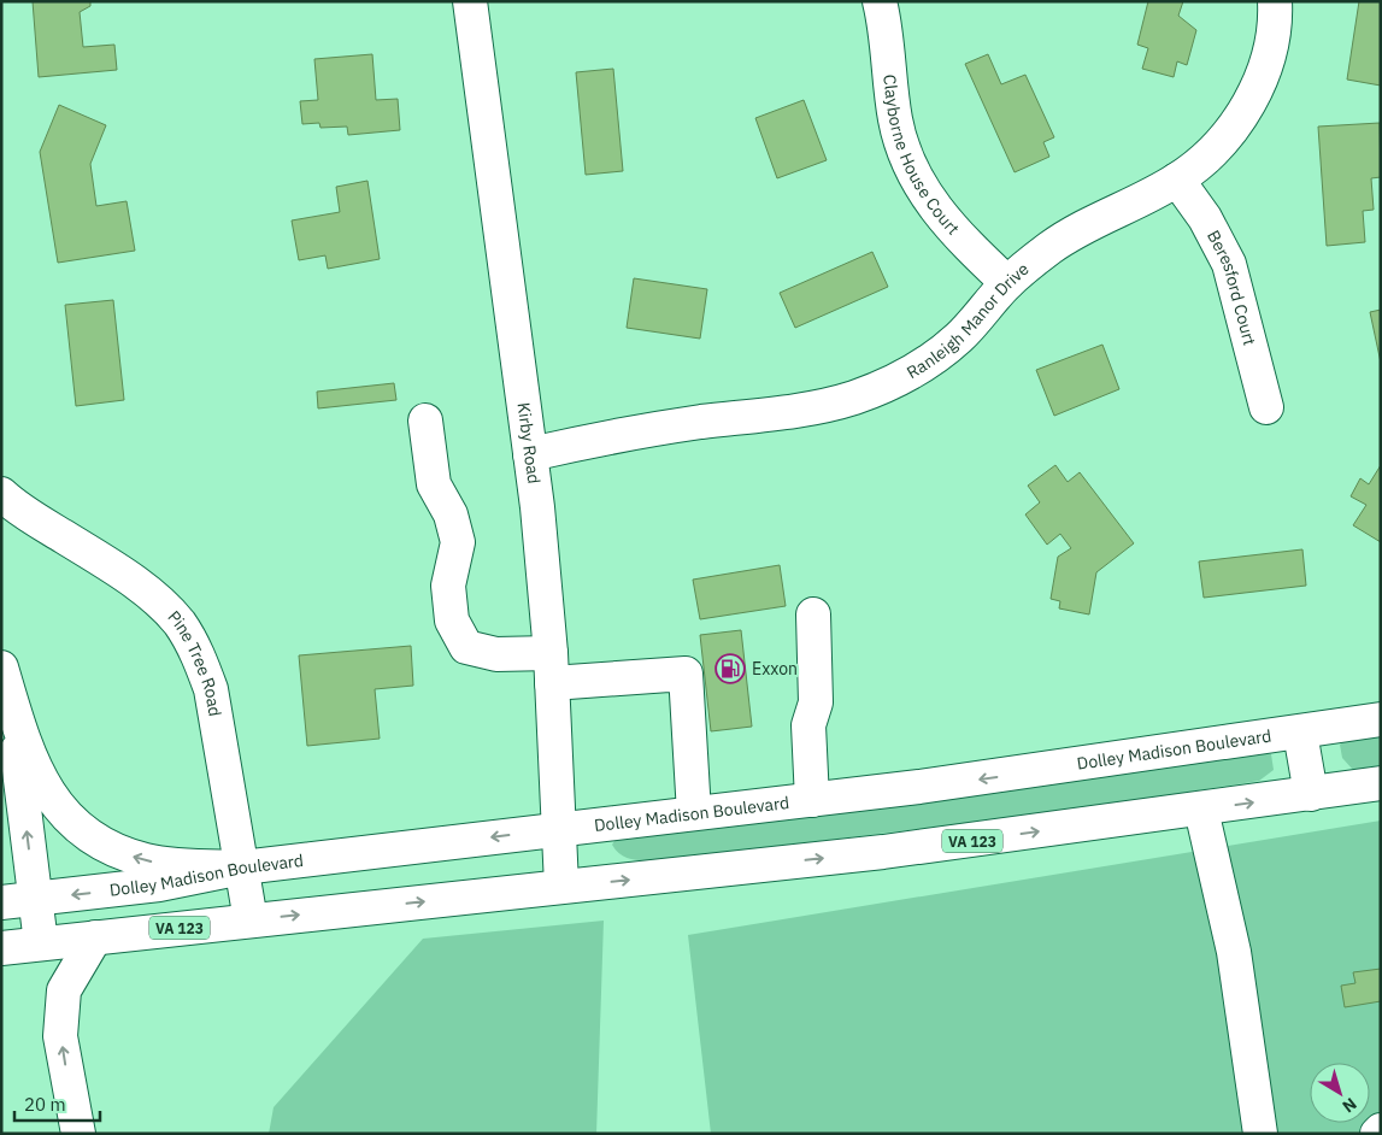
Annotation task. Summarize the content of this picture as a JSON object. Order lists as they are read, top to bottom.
{
  "streets": {
    "main road": [
      "Clayborne House Court",
      "Beresford Court",
      "Ranleigh Manor Drive",
      "Kirby Road",
      "Pine Tree Road",
      "Dolley Madison Boulevard",
      "VA 123"
    ]
  },
  "crossings": [
    ["Clayborne House Court", "Ranleigh Manor Drive"],
    ["Beresford Court", "Ranleigh Manor Drive"],
    ["Ranleigh Manor Drive", "Kirby Road"],
    ["Kirby Road", "Dolley Madison Boulevard"],
    ["Kirby Road", "VA 123"],
    ["Pine Tree Road", "Dolley Madison Boulevard"],
    ["Pine Tree Road", "VA 123"]
  ],
  "places": {
    "fuel station": ["Exxon"]
  },
  "scale_bar": "20 m",
  "north": "bottom right"
}
